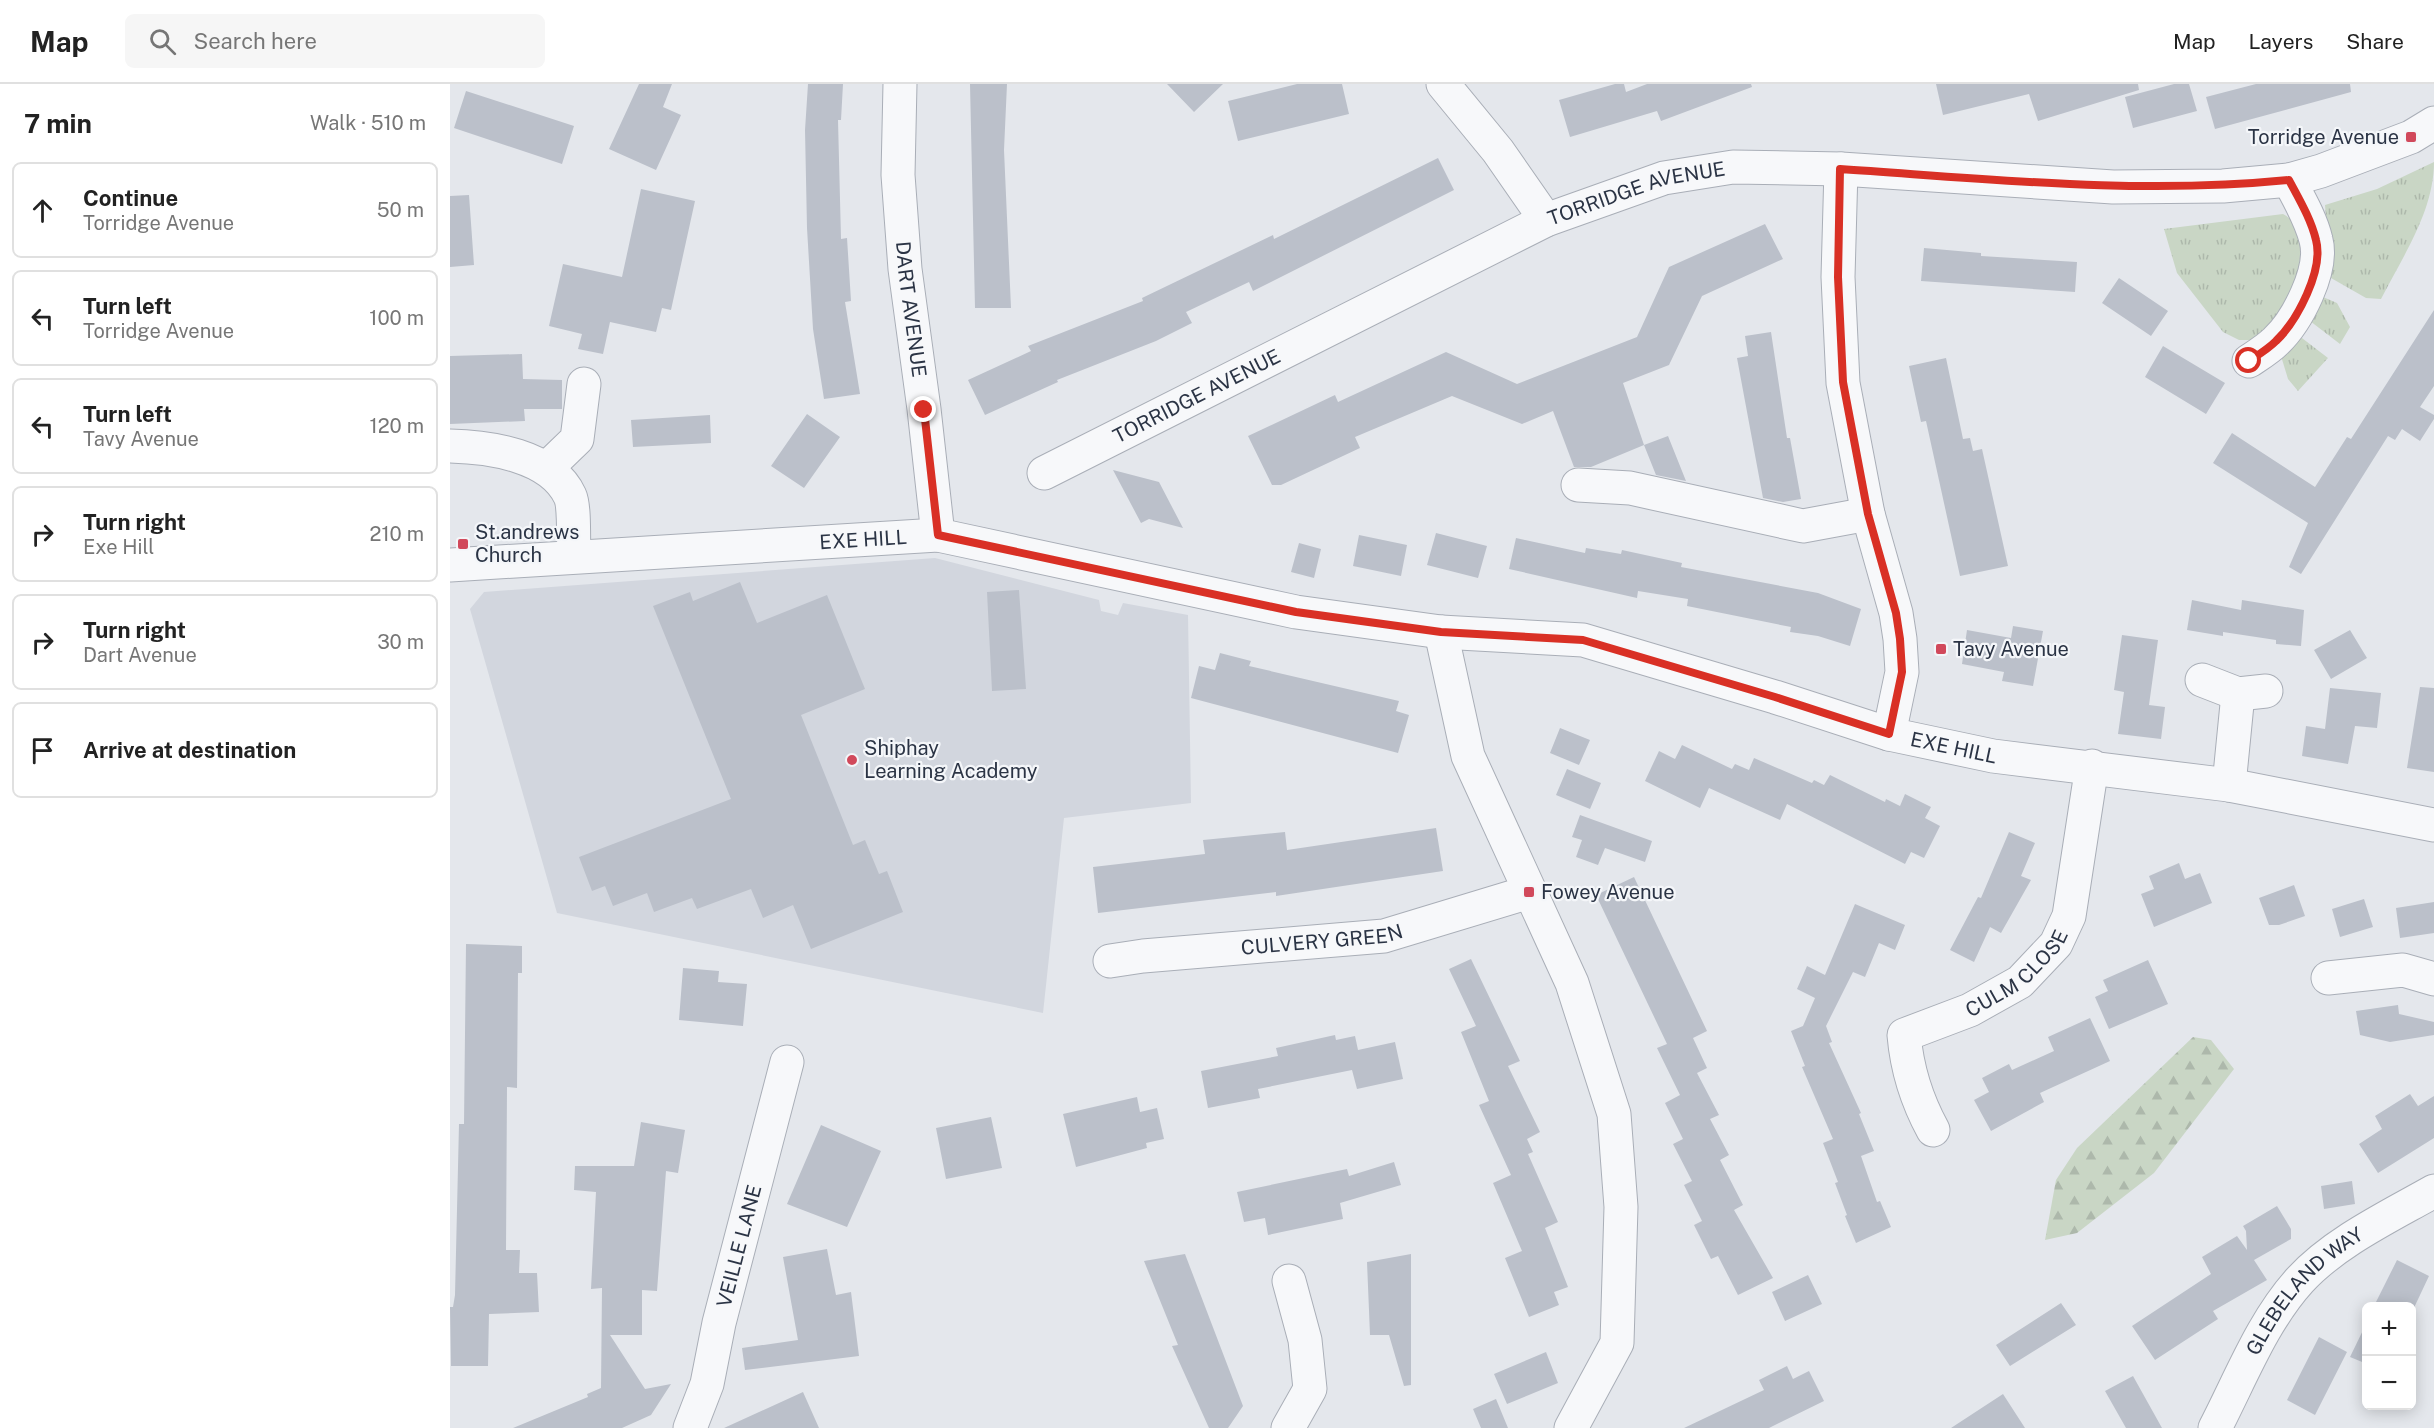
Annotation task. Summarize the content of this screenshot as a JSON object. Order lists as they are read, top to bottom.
{
  "streets": {
    "street": [
      "TORRIDGE AVENUE",
      "DART AVENUE",
      "EXE HILL",
      "CULVERY GREEN",
      "CULM CLOSE",
      "VEILLE LANE",
      "GLEBELAND WAY"
    ]
  },
  "crossings": [
    ["DART AVENUE", "EXE HILL"],
    ["EXE HILL", "CULM CLOSE"]
  ],
  "places": {
    "transit": [
      "Torridge Avenue",
      "St.andrews Church",
      "Tavy Avenue",
      "Fowey Avenue"
    ],
    "other": ["Shiphay Learning Academy"]
  },
  "page": {
    "header": "Map",
    "search": "Search here",
    "nav": ["Map", "Layers", "Share"],
    "heading": ["7 min", "Walk · 510 m"],
    "list": [
      ["Continue", "Torridge Avenue", "50 m"],
      ["Turn left", "Torridge Avenue", "100 m"],
      ["Turn left", "Tavy Avenue", "120 m"],
      ["Turn right", "Exe Hill", "210 m"],
      ["Turn right", "Dart Avenue", "30 m"],
      "Arrive at destination"
    ],
    "map_buttons": ["+", "−"]
  }
}
